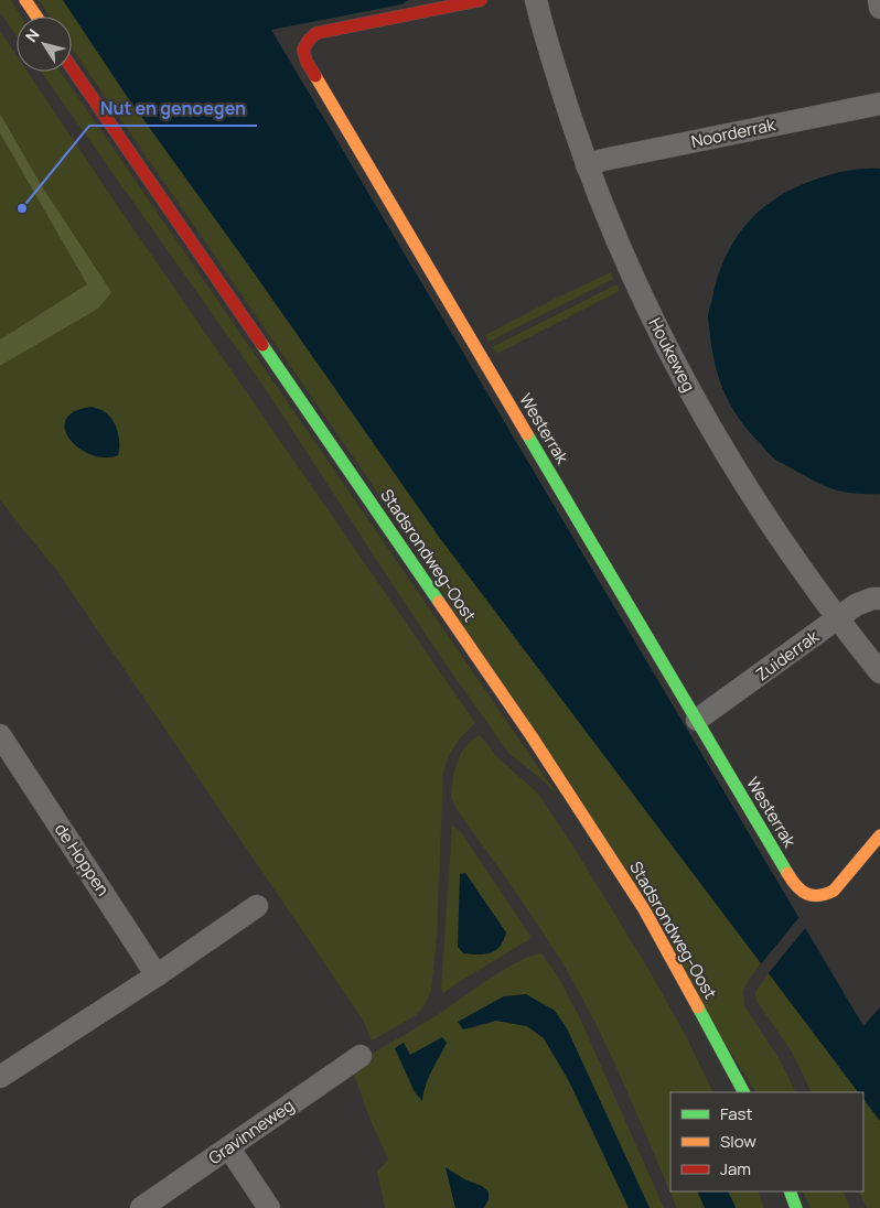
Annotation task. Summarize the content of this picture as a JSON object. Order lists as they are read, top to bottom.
{
  "streets": {
    "main road": ["Westerrak", "Stadsrondweg-Oost"],
    "street": [
      "Noorderrak",
      "Houkeweg",
      "Zuiderrak",
      "de Hoppen",
      "Gravinneweg"
    ]
  },
  "crossings": [
    ["Noorderrak", "Houkeweg"],
    ["Houkeweg", "Zuiderrak"],
    ["Westerrak", "Zuiderrak"]
  ],
  "places": ["Nut en genoegen"],
  "legend": ["Fast", "Slow", "Jam"],
  "north": "top left"
}
